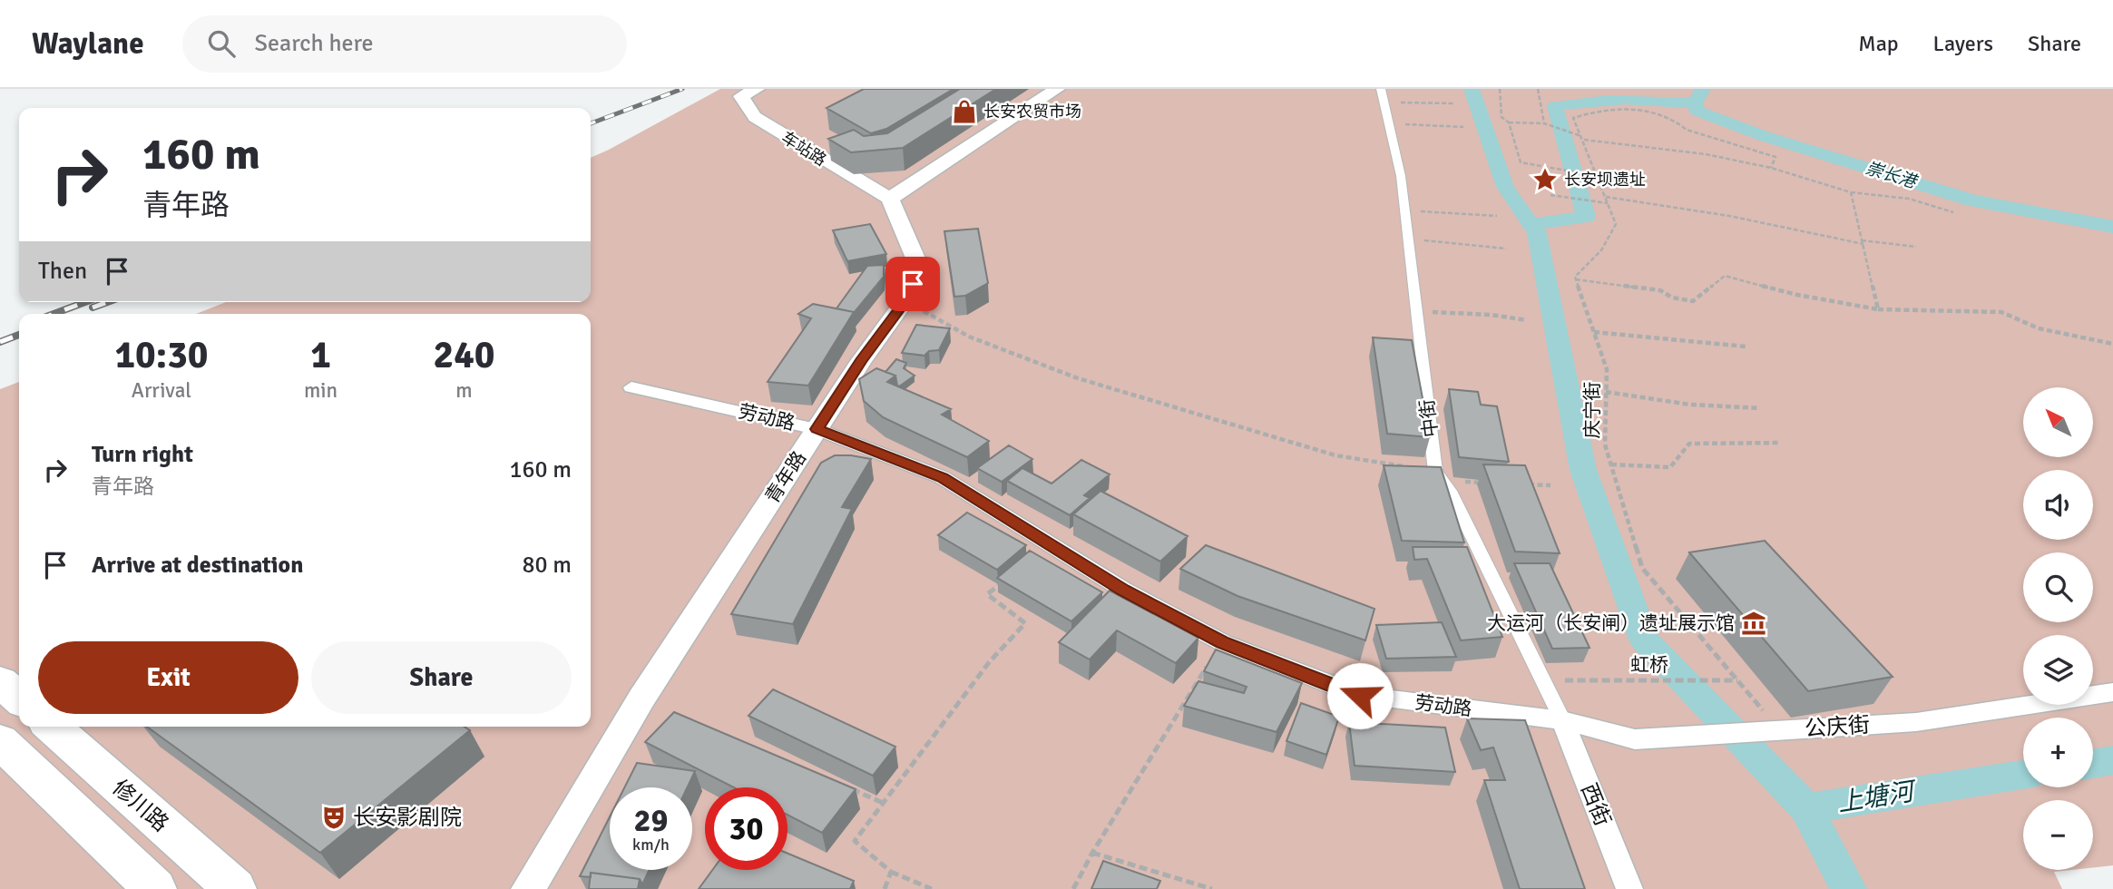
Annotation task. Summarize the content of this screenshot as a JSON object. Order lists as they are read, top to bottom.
{
  "streets": {
    "main road": ["修川路"],
    "street": [
      "车站路",
      "劳动路",
      "中街",
      "青年路",
      "公庆街",
      "西街"
    ],
    "path": ["庆宁街", "虹桥"]
  },
  "crossings": [
    ["车站路", "青年路"],
    ["庆宁街", "虹桥"],
    ["庆宁街", "公庆街"],
    ["劳动路", "中街"],
    ["劳动路", "青年路"],
    ["劳动路", "公庆街"],
    ["劳动路", "西街"],
    ["中街", "公庆街"],
    ["中街", "西街"],
    ["公庆街", "西街"]
  ],
  "water": ["崇长港", "上塘河"],
  "places": {
    "shop": ["长安农贸市场"],
    "place": ["长安坝遗址"],
    "museum": ["大运河（长安闸）遗址展示馆"],
    "theatre": ["长安影剧院"]
  },
  "north": "top left",
  "page": {
    "header": "Waylane",
    "search": "Search here",
    "nav": ["Map", "Layers", "Share"],
    "turn": ["160 m", "青年路"],
    "then": "Then",
    "eta": [
      "10:30",
      "Arrival",
      "1",
      "min",
      "240",
      "m"
    ],
    "map_buttons": ["+", "−"],
    "list": [
      {
        "name": "Turn right",
        "note": "青年路",
        "value": "160 m"
      },
      {
        "name": "Arrive at destination",
        "value": "80 m"
      }
    ],
    "buttons": ["Exit", "Share"],
    "speed": "29 km/h",
    "limit": "30"
  }
}
